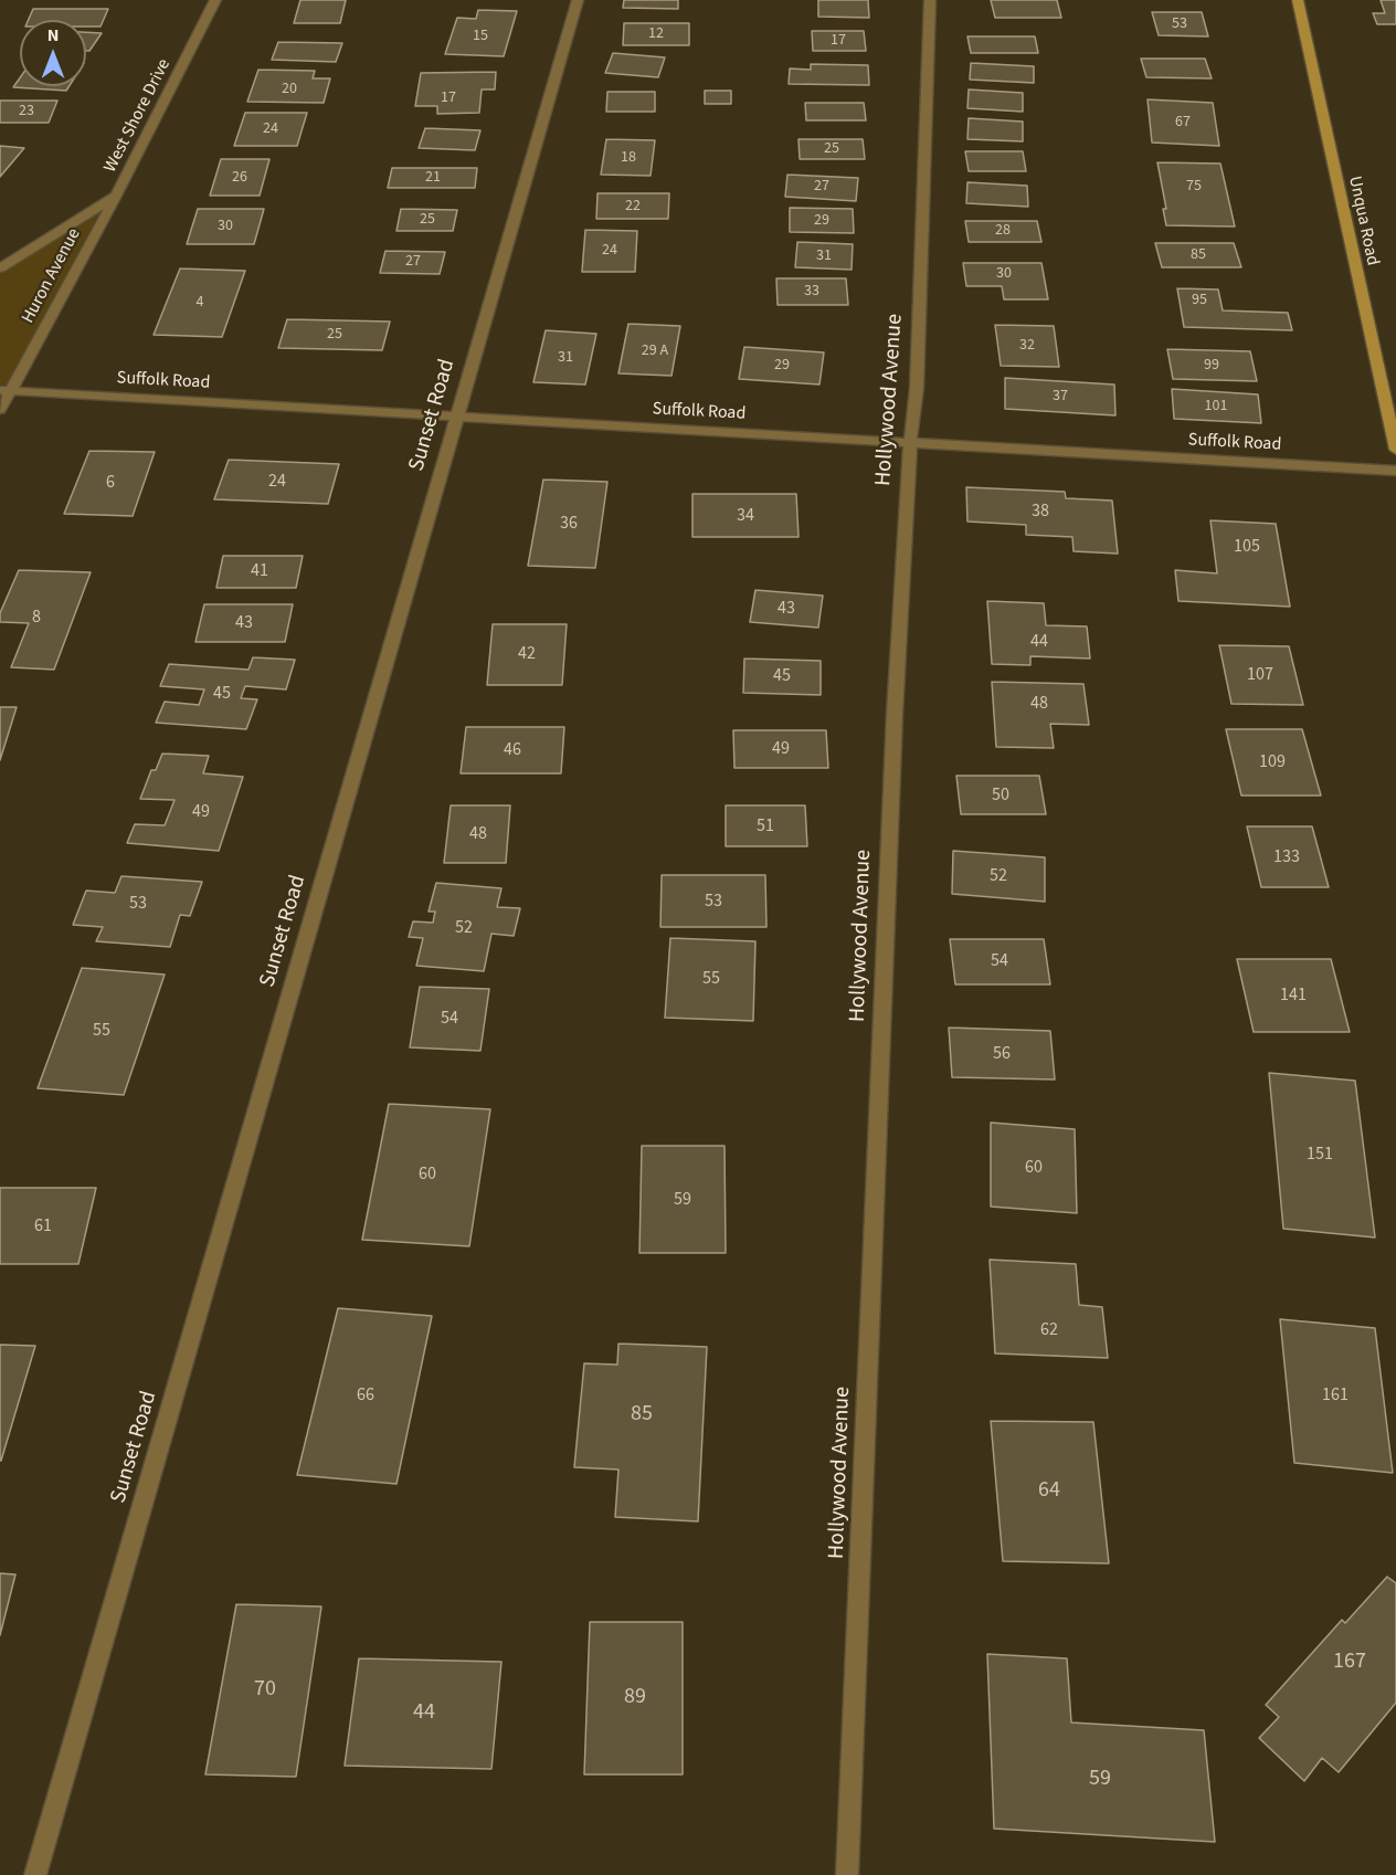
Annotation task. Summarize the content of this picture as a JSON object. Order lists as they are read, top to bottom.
{
  "streets": {
    "street": [
      "West Shore Drive",
      "Unqua Road",
      "Huron Avenue",
      "Suffolk Road",
      "Hollywood Avenue",
      "Sunset Road"
    ]
  },
  "crossings": [
    ["West Shore Drive", "Huron Avenue"],
    ["Huron Avenue", "Suffolk Road"],
    ["Suffolk Road", "Hollywood Avenue"],
    ["Suffolk Road", "Sunset Road"]
  ],
  "house_numbers": [
    "53",
    "12",
    "15",
    "17",
    "20",
    "17",
    "23",
    "67",
    "24",
    "25",
    "18",
    "26",
    "21",
    "27",
    "75",
    "22",
    "25",
    "29",
    "30",
    "28",
    "24",
    "85",
    "31",
    "27",
    "30",
    "33",
    "95",
    "4",
    "25",
    "32",
    "29 A",
    "31",
    "29",
    "99",
    "37",
    "101",
    "24",
    "6",
    "38",
    "34",
    "36",
    "105",
    "41",
    "43",
    "8",
    "43",
    "44",
    "42",
    "107",
    "45",
    "45",
    "48",
    "49",
    "46",
    "109",
    "50",
    "49",
    "51",
    "48",
    "133",
    "52",
    "53",
    "53",
    "52",
    "54",
    "55",
    "141",
    "54",
    "55",
    "56",
    "151",
    "60",
    "60",
    "59",
    "61",
    "62",
    "66",
    "161",
    "85",
    "64",
    "167",
    "70",
    "89",
    "44",
    "59"
  ],
  "north": "top"
}
